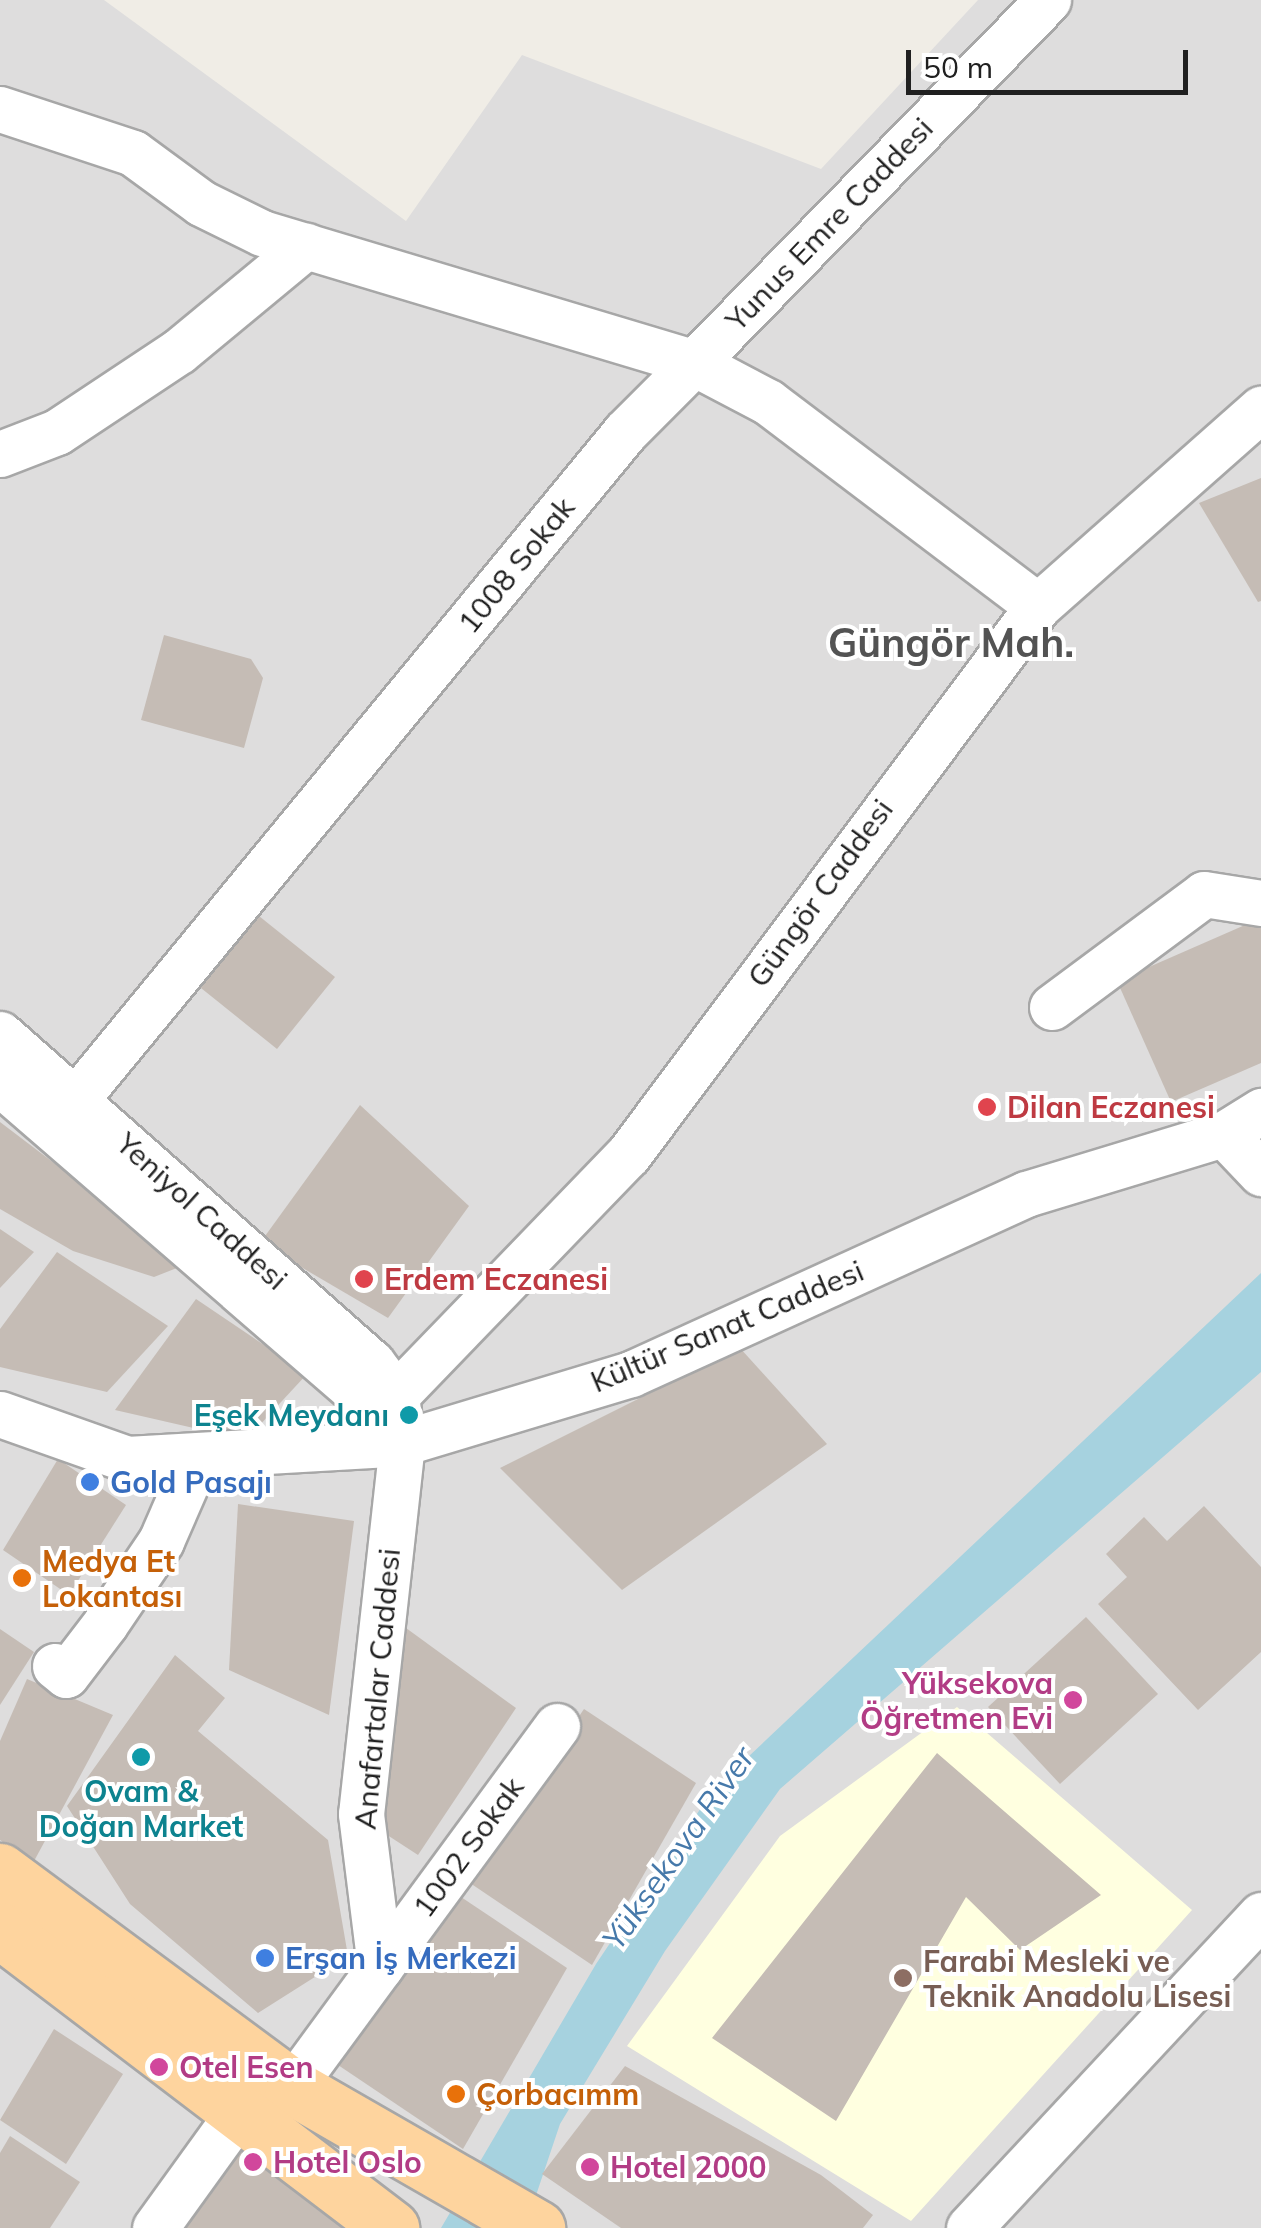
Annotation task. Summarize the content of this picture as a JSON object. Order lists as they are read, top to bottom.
{
  "streets": {
    "street": [
      "Yunus Emre Caddesi",
      "1008 Sokak",
      "Güngör Caddesi",
      "Yeniyol Caddesi",
      "Kültür Sanat Caddesi",
      "Anafartalar Caddesi",
      "1002 Sokak"
    ]
  },
  "crossings": [
    ["Yunus Emre Caddesi", "1008 Sokak"],
    ["1008 Sokak", "Yeniyol Caddesi"],
    ["Güngör Caddesi", "Yeniyol Caddesi"],
    ["Kültür Sanat Caddesi", "Anafartalar Caddesi"],
    ["Anafartalar Caddesi", "1002 Sokak"]
  ],
  "districts": ["Güngör Mah."],
  "water": ["Yüksekova River"],
  "places": [
    "Dilan Eczanesi",
    "Erdem Eczanesi",
    "Eşek Meydanı",
    "Gold Pasajı",
    "Medya Et Lokantası",
    "Yüksekova Öğretmen Evi",
    "Ovam & Doğan Market",
    "Erşan İş Merkezi",
    "Farabi Mesleki ve Teknik Anadolu Lisesi",
    "Otel Esen",
    "Çorbacımm",
    "Hotel Oslo",
    "Hotel 2000"
  ],
  "scale_bar": "50 m"
}
